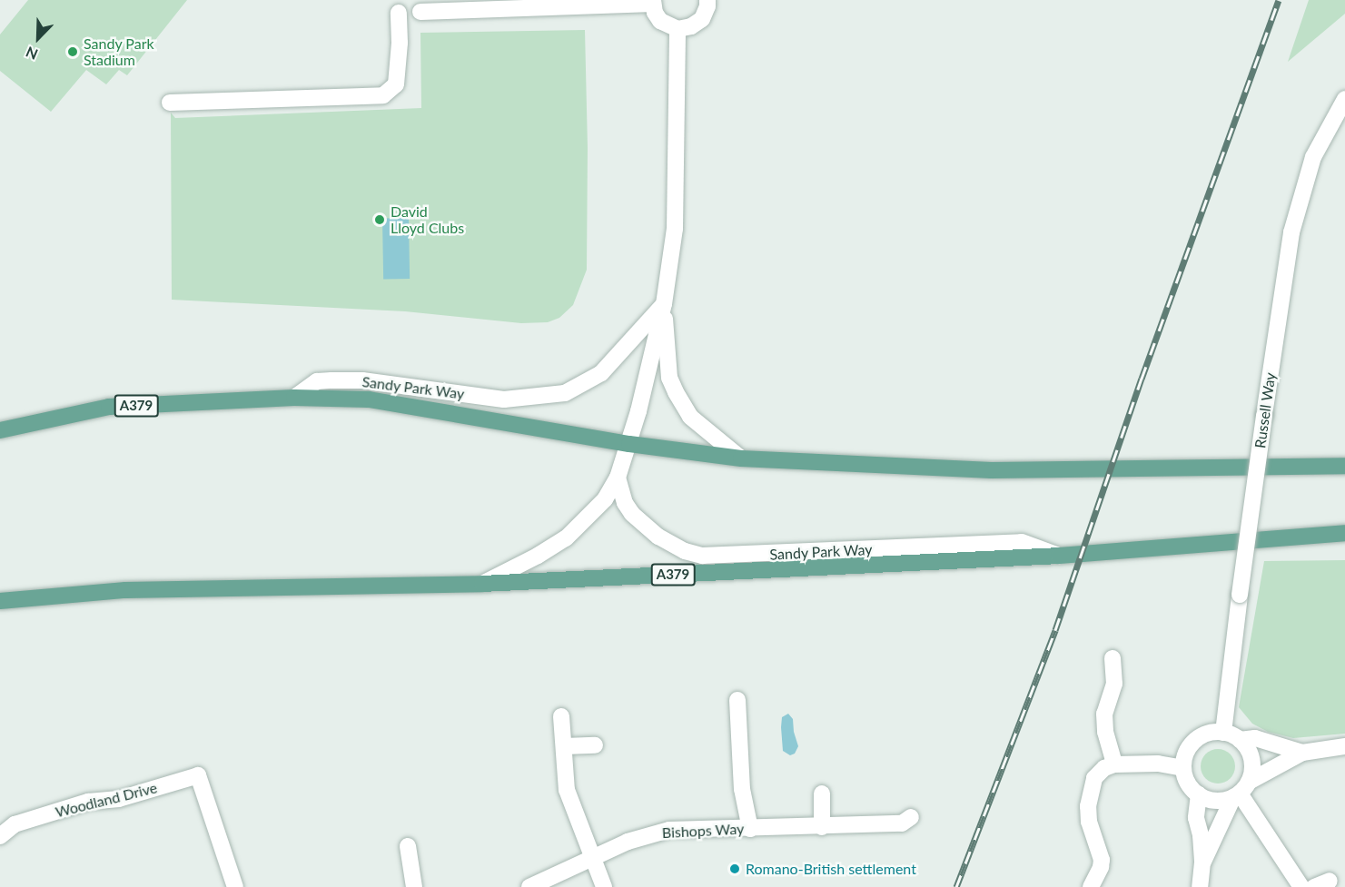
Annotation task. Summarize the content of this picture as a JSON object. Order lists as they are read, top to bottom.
{
  "streets": {
    "main road": ["A379"],
    "street": [
      "Sandy Park Way",
      "Russell Way",
      "Woodland Drive",
      "Bishops Way"
    ]
  },
  "crossings": [
    ["Sandy Park Way", "A379"]
  ],
  "places": ["Sandy Park Stadium", "David Lloyd Clubs", "Romano-British settlement"],
  "north": "bottom left"
}
